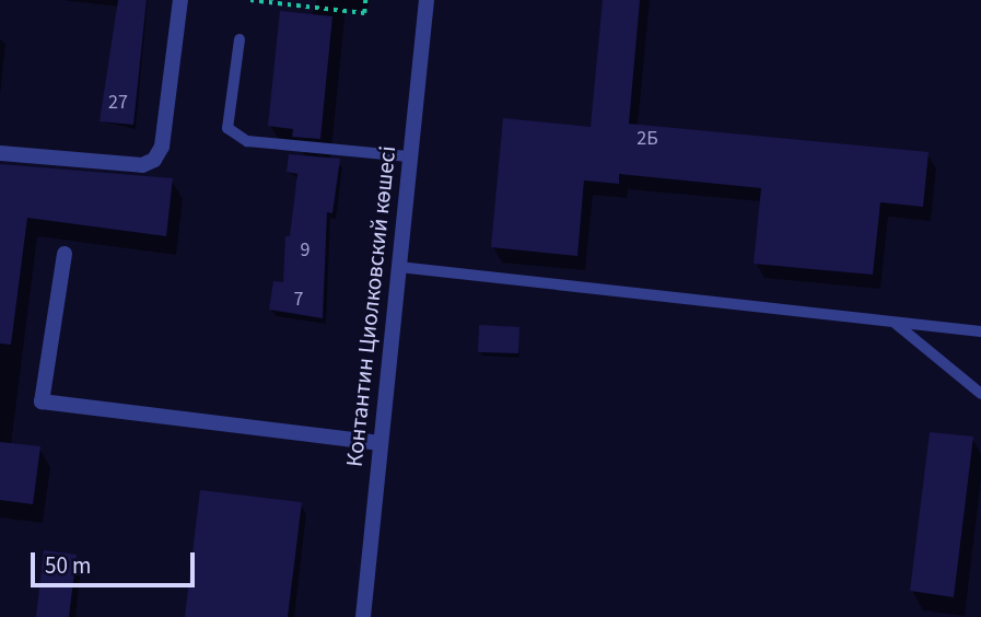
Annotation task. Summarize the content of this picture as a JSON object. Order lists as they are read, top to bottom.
{
  "streets": {
    "street": ["Контантин Циолковский көшесі"]
  },
  "house_numbers": [
    "27",
    "2Б",
    "9",
    "7"
  ],
  "scale_bar": "50 m"
}
